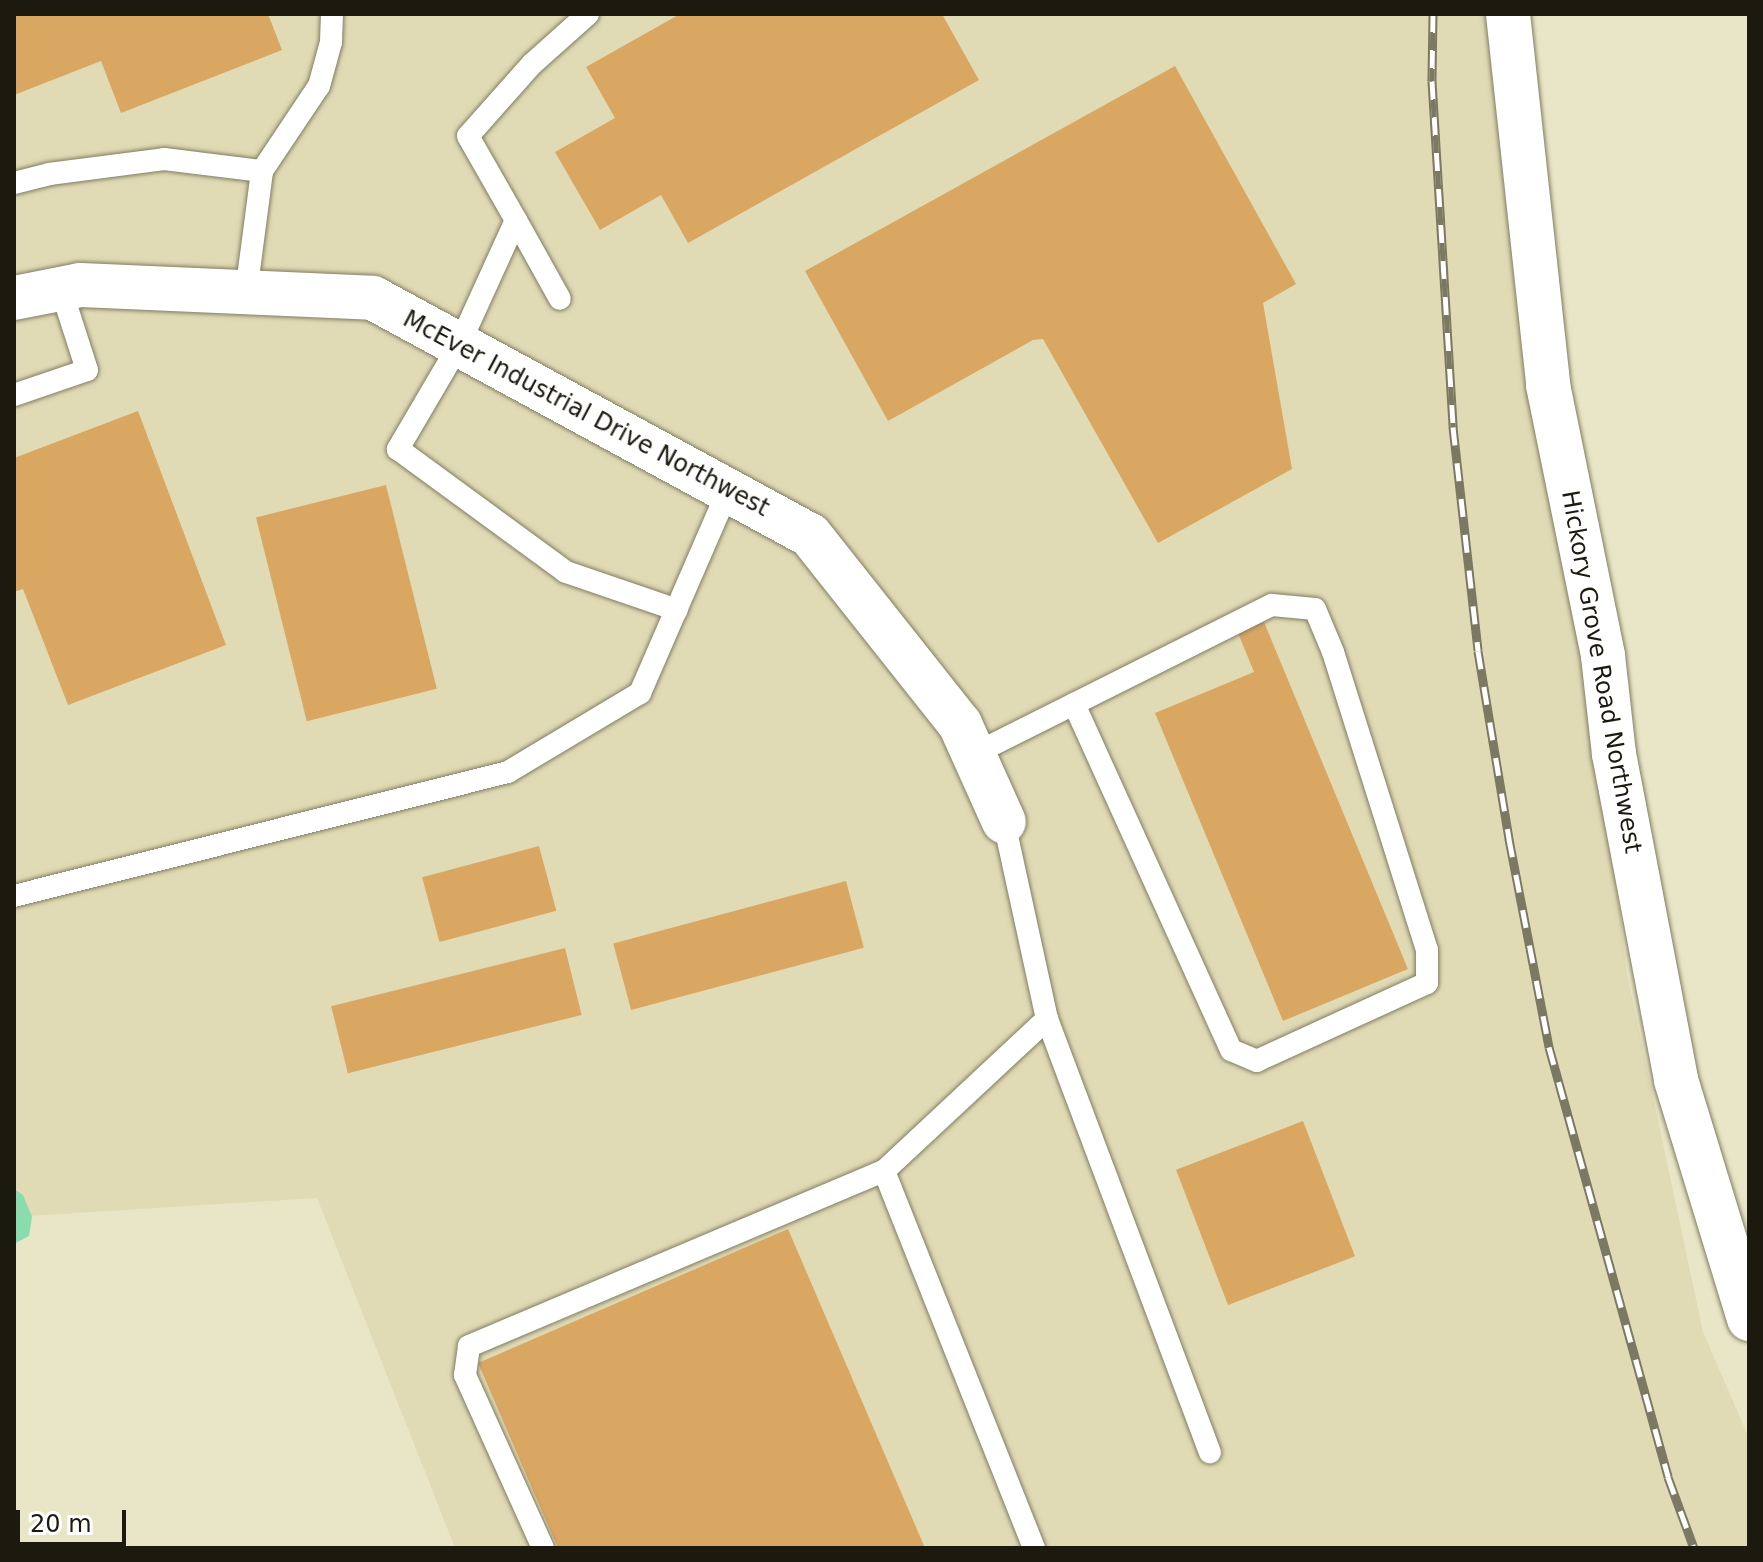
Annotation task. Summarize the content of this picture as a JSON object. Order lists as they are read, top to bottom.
{
  "streets": {
    "street": ["McEver Industrial Drive Northwest", "Hickory Grove Road Northwest"]
  },
  "scale_bar": "20 m"
}
